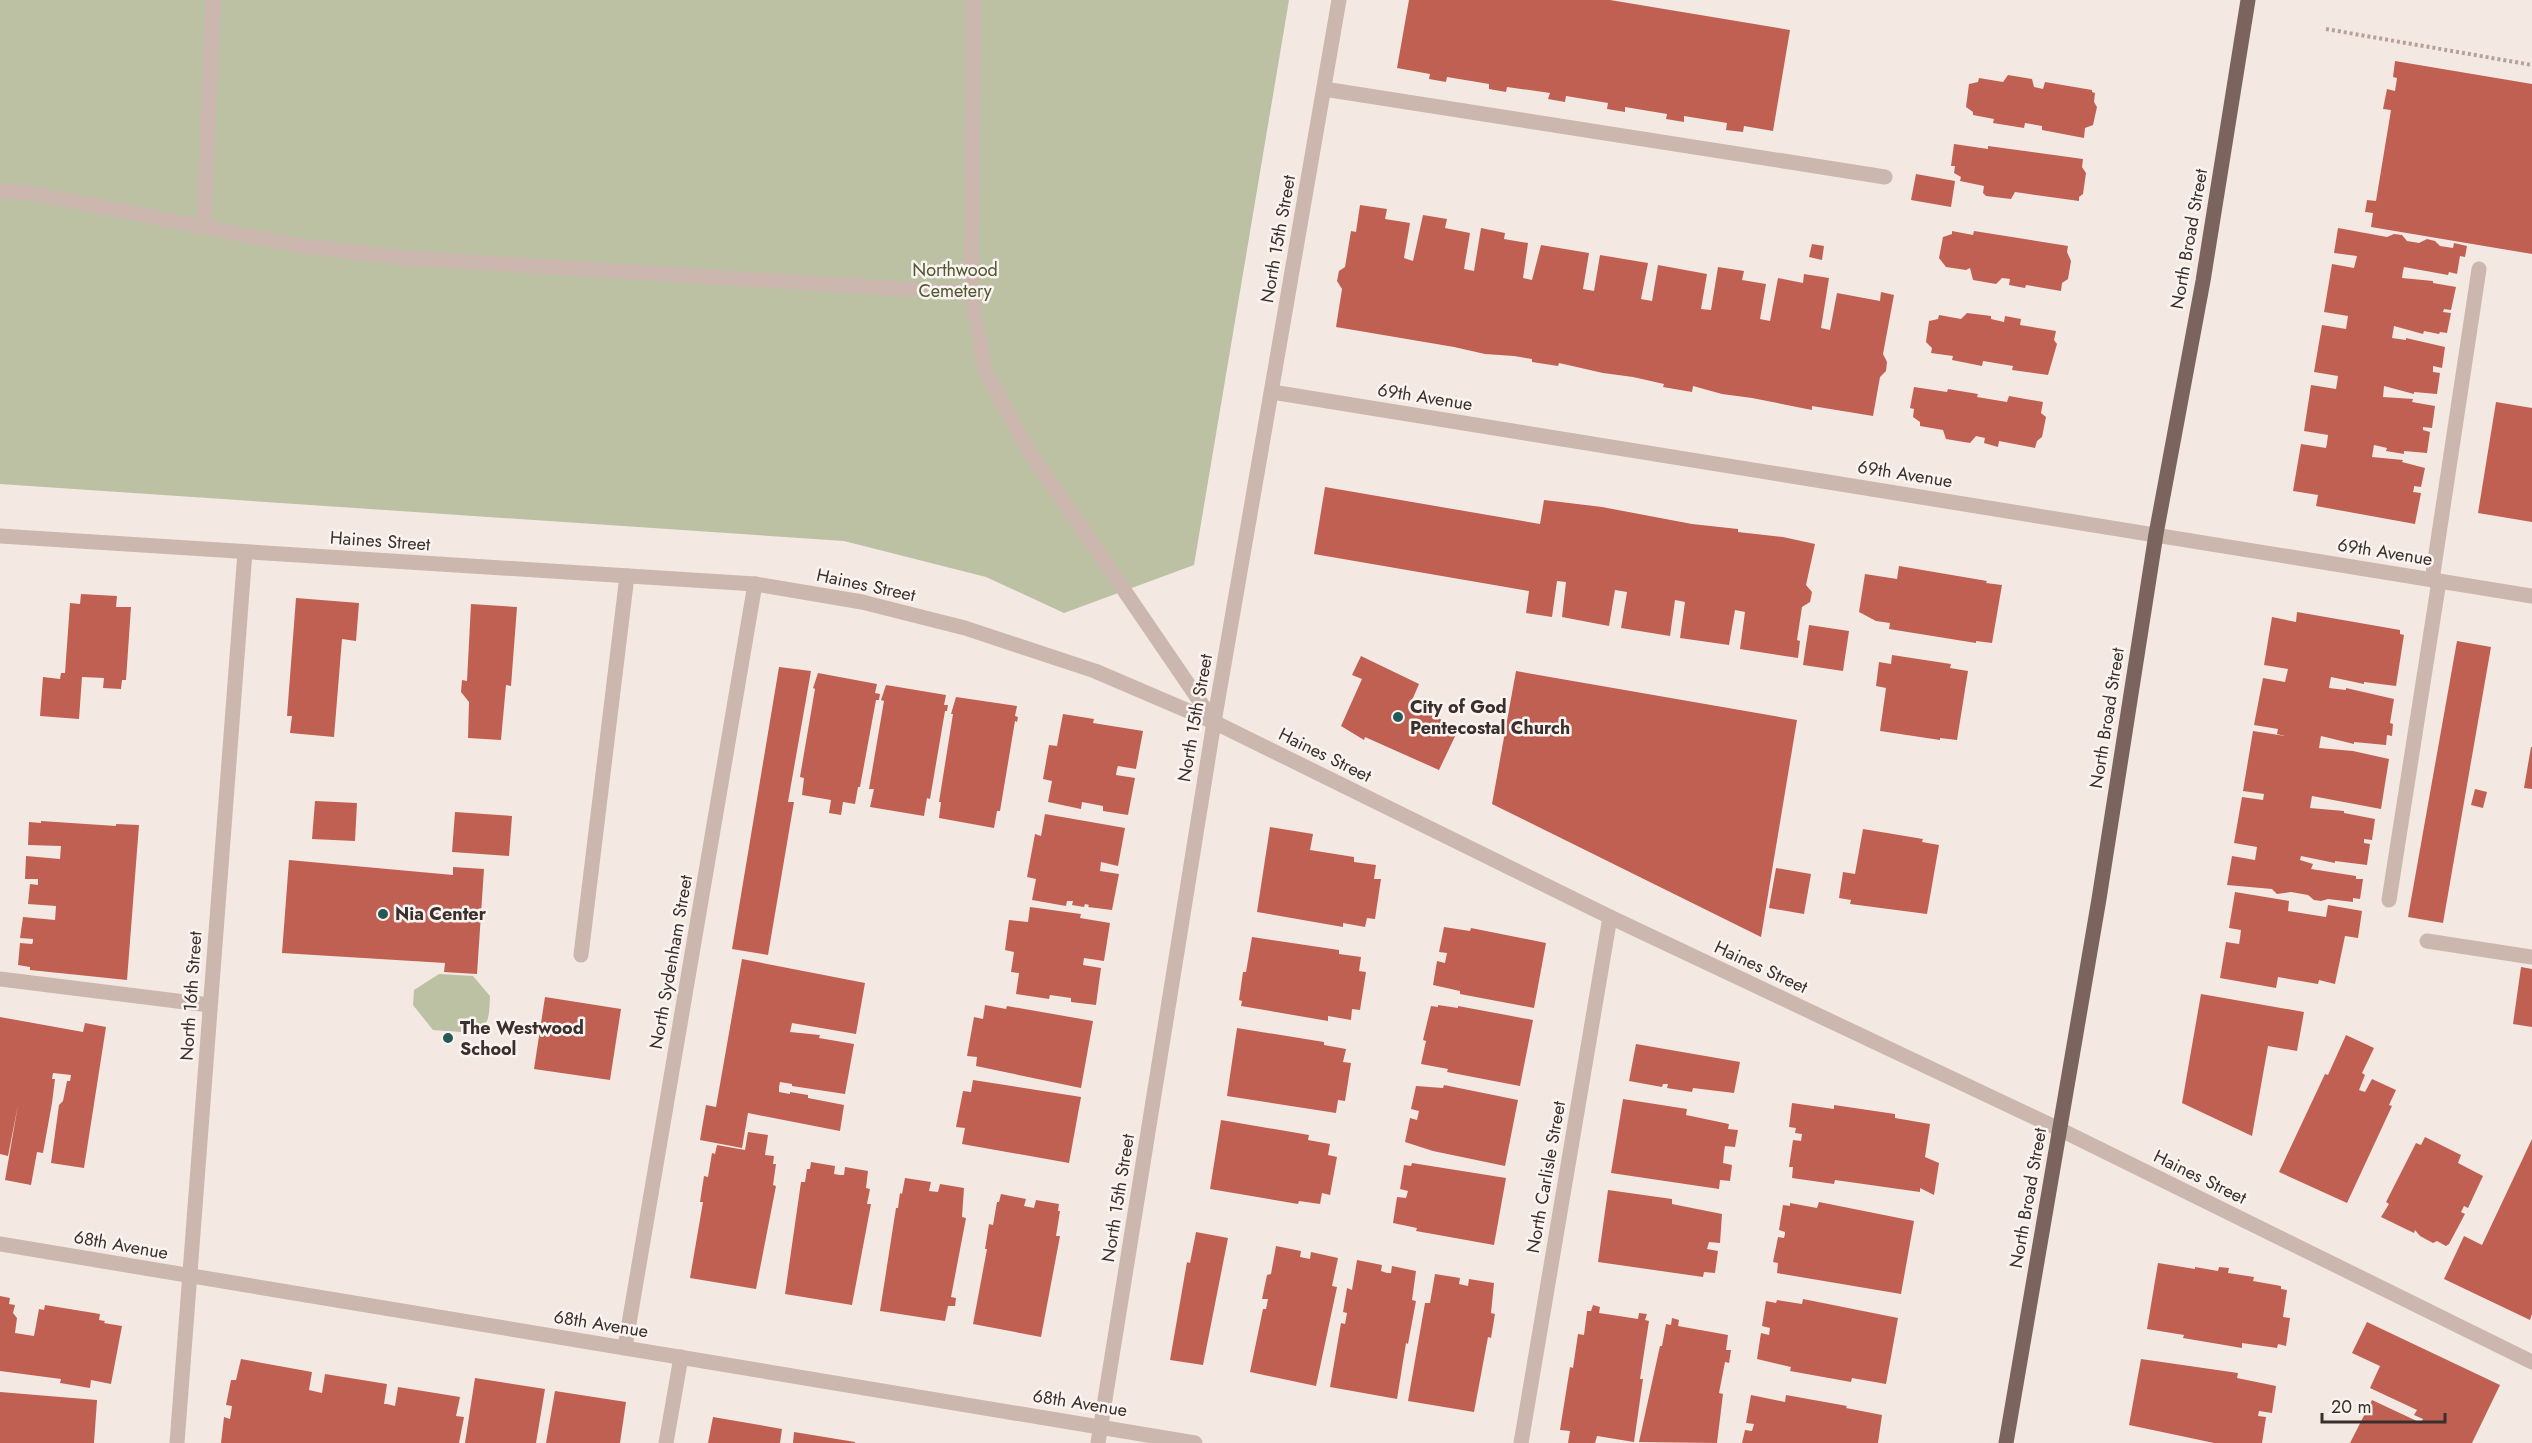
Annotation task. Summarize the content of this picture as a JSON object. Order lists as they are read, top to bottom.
{
  "streets": {
    "main road": ["North Broad Street"],
    "street": [
      "North 15th Street",
      "69th Avenue",
      "Haines Street",
      "North Sydenham Street",
      "North 16th Street",
      "North Carlisle Street",
      "68th Avenue"
    ]
  },
  "crossings": [
    ["North 15th Street", "69th Avenue"],
    ["North 15th Street", "Haines Street"],
    ["North 15th Street", "68th Avenue"],
    ["North Broad Street", "69th Avenue"],
    ["North Broad Street", "Haines Street"],
    ["Haines Street", "North Sydenham Street"],
    ["Haines Street", "North 16th Street"],
    ["Haines Street", "North Carlisle Street"],
    ["North Sydenham Street", "68th Avenue"],
    ["North 16th Street", "68th Avenue"]
  ],
  "parks": ["Northwood Cemetery"],
  "places": ["City of God Pentecostal Church", "Nia Center", "The Westwood School"],
  "scale_bar": "20 m"
}
